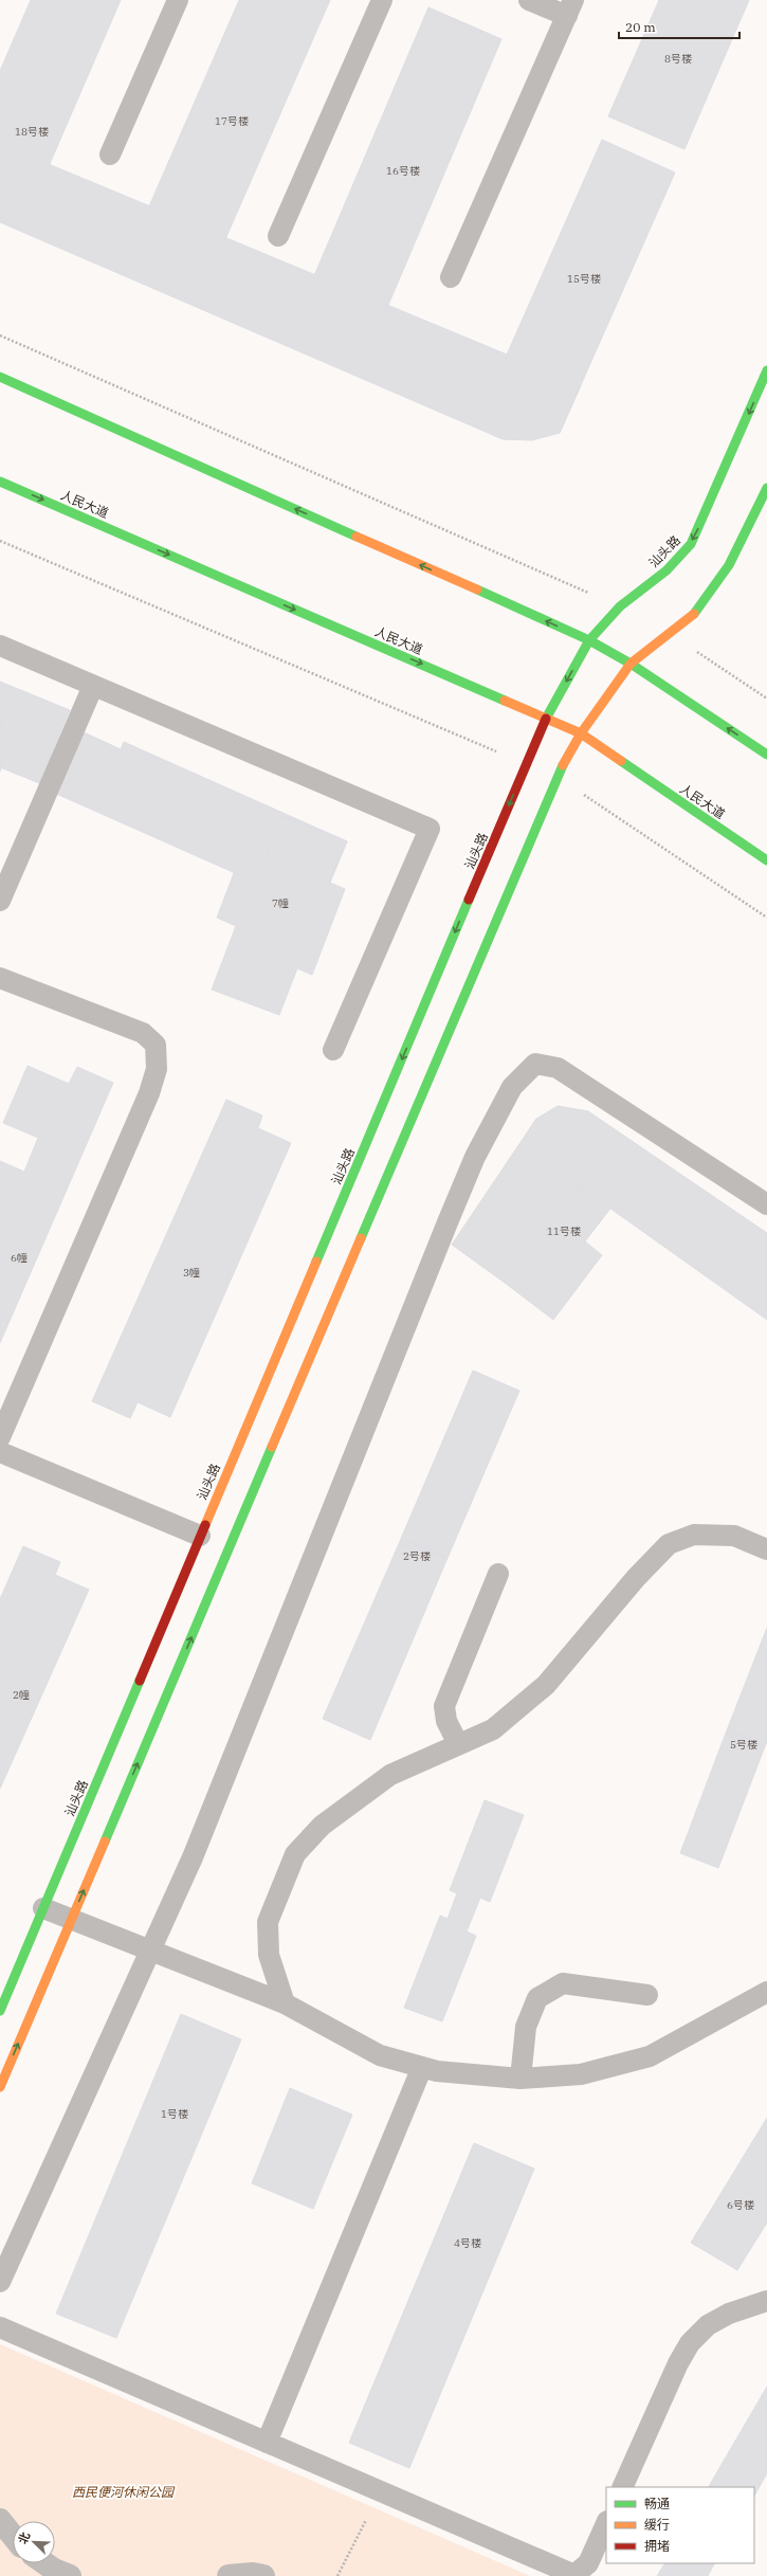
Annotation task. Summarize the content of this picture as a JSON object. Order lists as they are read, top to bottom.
{
  "streets": {
    "street": ["人民大道", "汕头路"]
  },
  "crossings": [
    ["人民大道", "汕头路"]
  ],
  "one_way": ["人民大道"],
  "parks": ["西民便河休闲公园"],
  "house_numbers": [
    "8号楼",
    "17号楼",
    "18号楼",
    "16号楼",
    "15号楼",
    "7幢",
    "11号楼",
    "6幢",
    "3幢",
    "2号楼",
    "2幢",
    "5号楼",
    "1号楼",
    "6号楼",
    "4号楼"
  ],
  "legend": ["畅通", "缓行", "拥堵"],
  "scale_bar": "20 m",
  "north": "top left"
}
